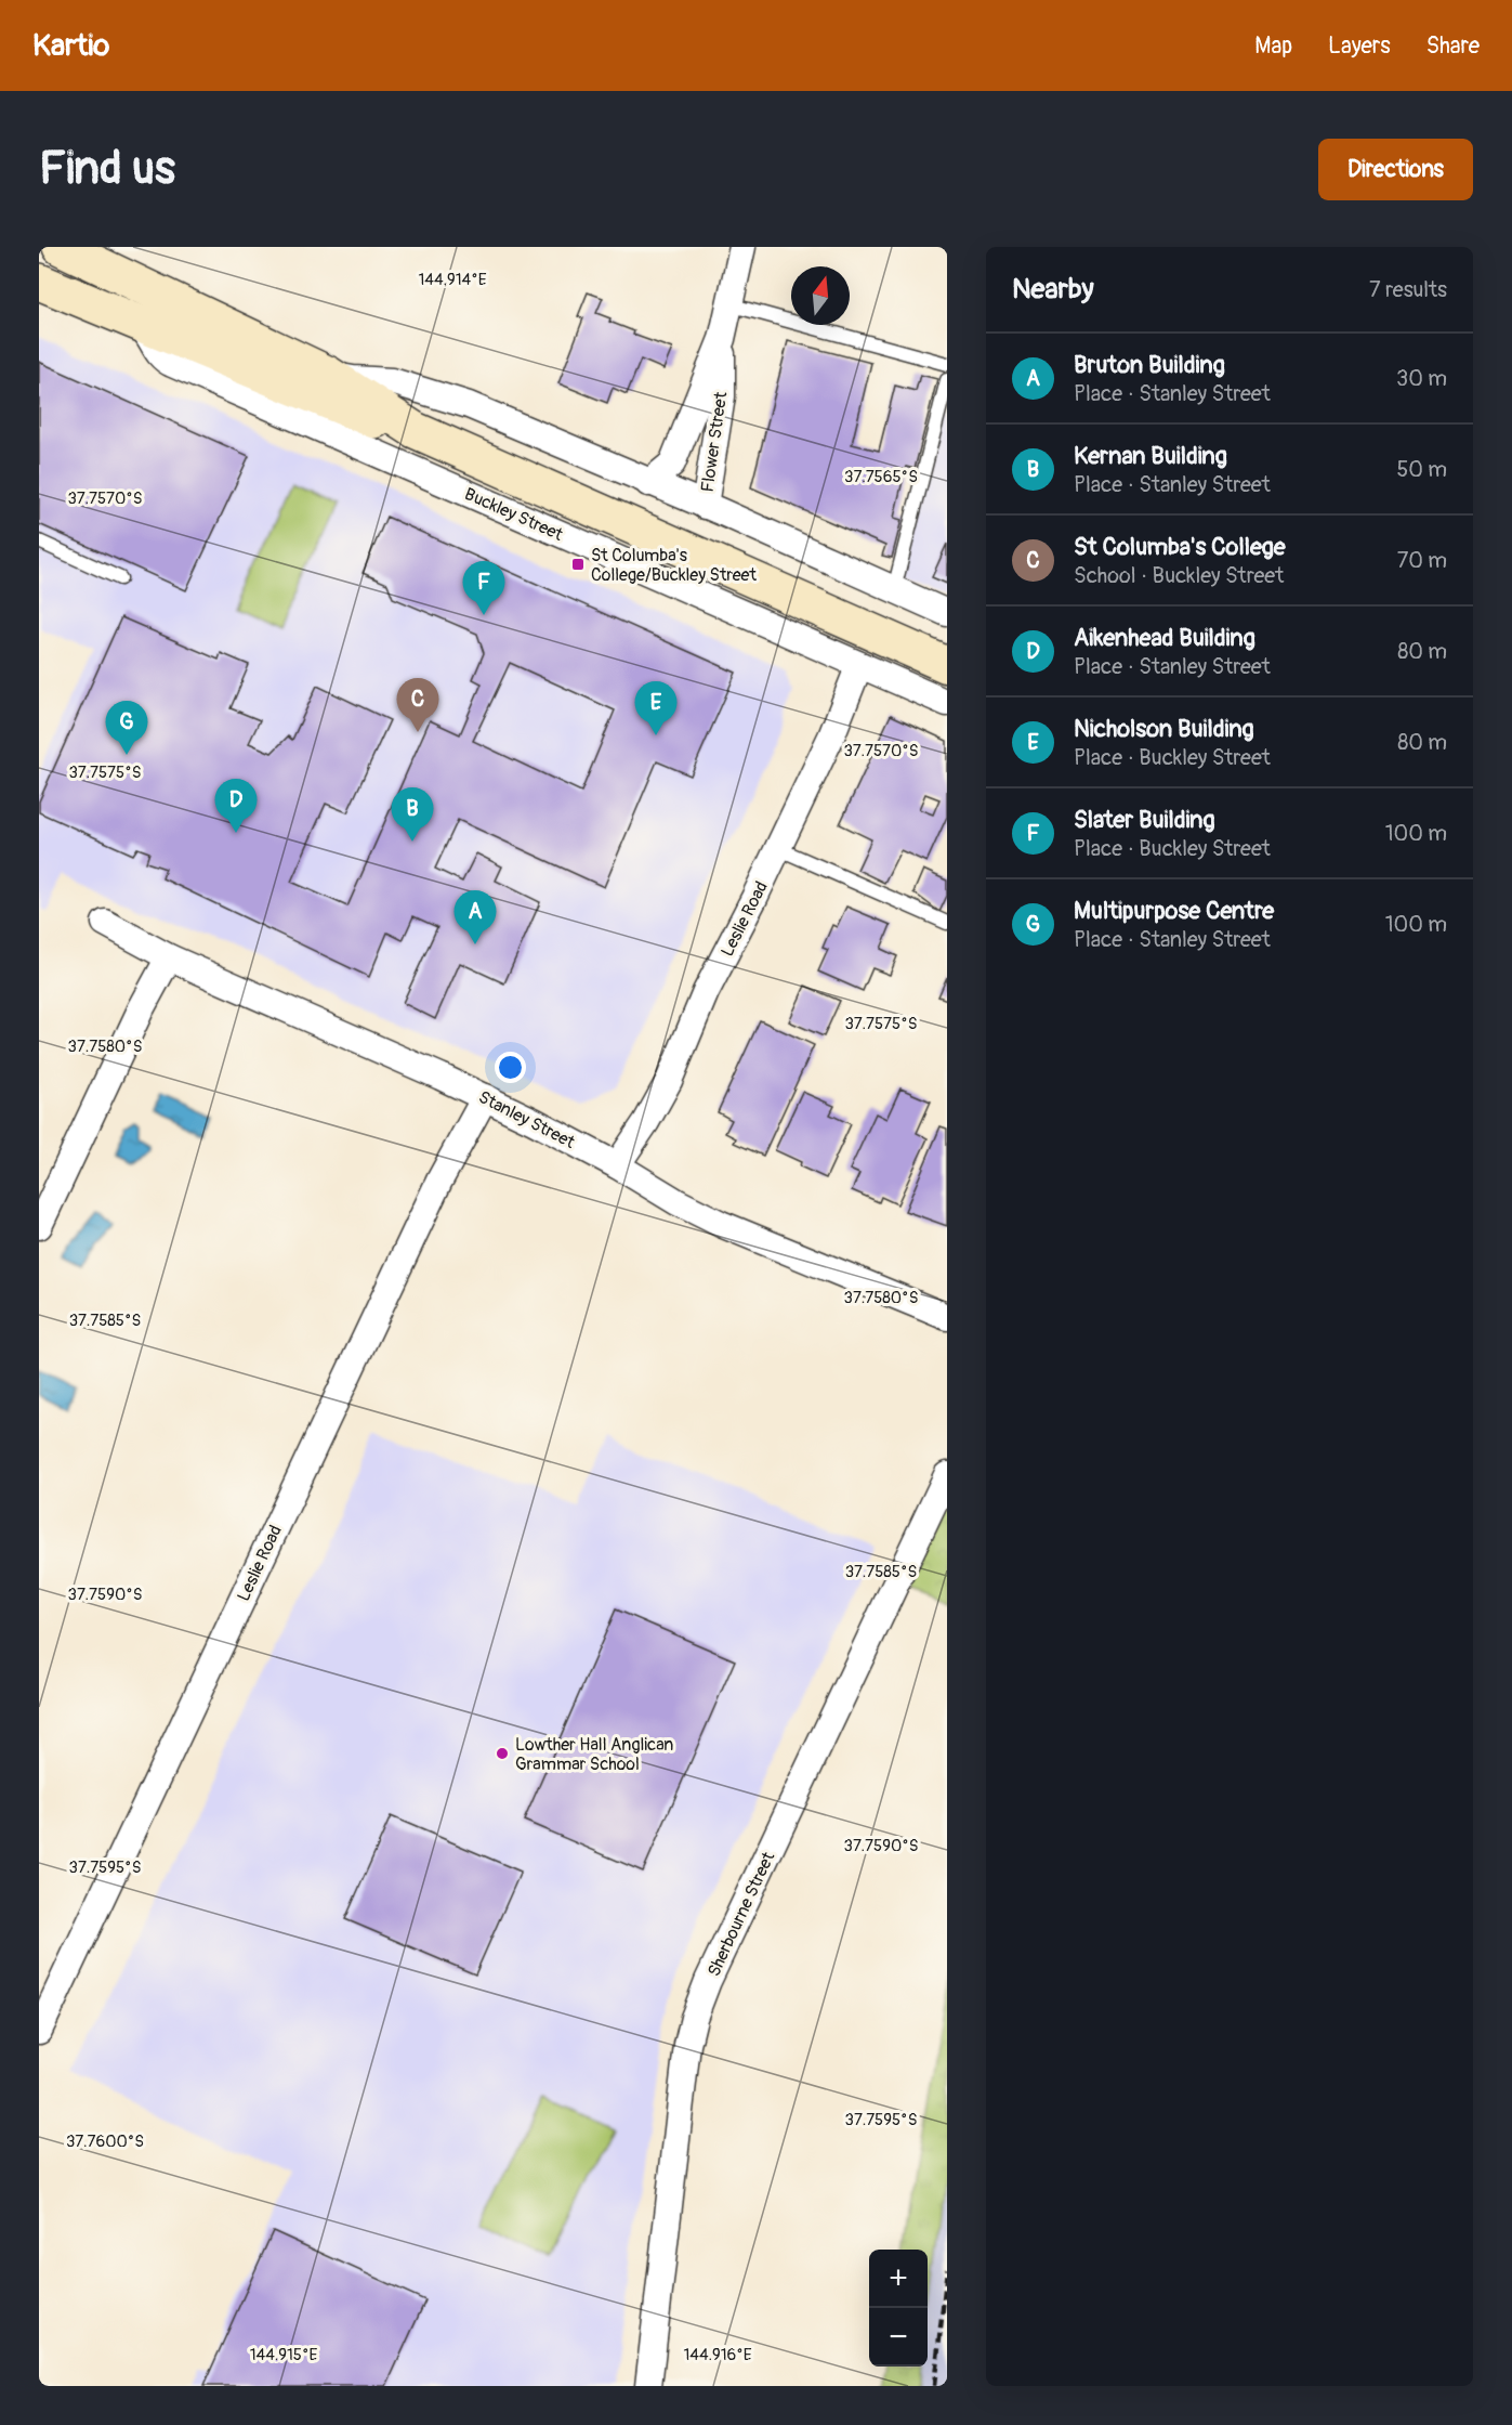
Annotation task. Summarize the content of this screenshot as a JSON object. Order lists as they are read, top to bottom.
{
  "streets": {
    "main road": ["Buckley Street"],
    "street": [
      "Flower Street",
      "Leslie Road",
      "Stanley Street",
      "Sherbourne Street"
    ]
  },
  "crossings": [
    ["Flower Street", "Buckley Street"],
    ["Buckley Street", "Leslie Road"],
    ["Leslie Road", "Stanley Street"]
  ],
  "places": {
    "transit": ["St Columba's College/Buckley Street"],
    "other": ["Lowther Hall Anglican Grammar School"]
  },
  "north": "top",
  "page": {
    "header": "Kartio",
    "nav": ["Map", "Layers", "Share"],
    "buttons": "Directions",
    "title": "Find us",
    "heading": ["Nearby", "7 results"],
    "list": [
      {
        "mark": "A",
        "name": "Bruton Building",
        "note": "Place · Stanley Street",
        "value": "30 m"
      },
      {
        "mark": "B",
        "name": "Kernan Building",
        "note": "Place · Stanley Street",
        "value": "50 m"
      },
      {
        "mark": "C",
        "name": "St Columba's College",
        "note": "School · Buckley Street",
        "value": "70 m"
      },
      {
        "mark": "D",
        "name": "Aikenhead Building",
        "note": "Place · Stanley Street",
        "value": "80 m"
      },
      {
        "mark": "E",
        "name": "Nicholson Building",
        "note": "Place · Buckley Street",
        "value": "80 m"
      },
      {
        "mark": "F",
        "name": "Slater Building",
        "note": "Place · Buckley Street",
        "value": "100 m"
      },
      {
        "mark": "G",
        "name": "Multipurpose Centre",
        "note": "Place · Stanley Street",
        "value": "100 m"
      }
    ],
    "pins": [
      "F",
      "C",
      "E",
      "G",
      "D",
      "B",
      "A"
    ],
    "map_buttons": ["+", "−"]
  },
  "coordinates": [
    "144.914°E",
    "37.7565°S",
    "37.7570°S",
    "37.7575°S",
    "37.7580°S",
    "37.7585°S",
    "37.7590°S",
    "37.7595°S",
    "37.7600°S",
    "144.915°E",
    "144.916°E"
  ]
}
